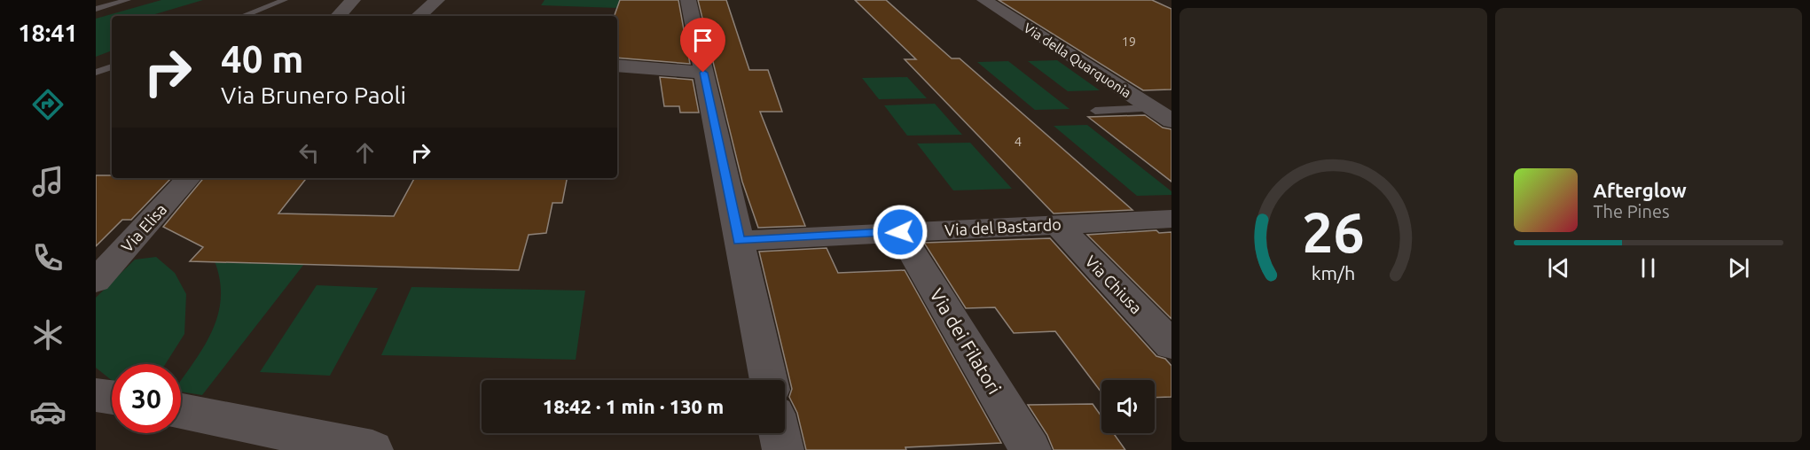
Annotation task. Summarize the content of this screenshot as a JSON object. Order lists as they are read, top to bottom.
{
  "streets": {
    "street": [
      "Via della Quarquonia",
      "Via del Bastardo",
      "Via Elisa",
      "Via Chiusa",
      "Via dei Filatori"
    ]
  },
  "crossings": [
    ["Via del Bastardo", "Via Chiusa"],
    ["Via del Bastardo", "Via dei Filatori"]
  ],
  "house_numbers": ["19", "4"],
  "page": {
    "tabs": "18:41",
    "turn": ["40 m", "Via Brunero Paoli"],
    "song": ["Afterglow", "The Pines"],
    "limit": "30",
    "trip": "18:42 · 1 min · 130 m",
    "gauge": ["26", "km/h"]
  }
}
